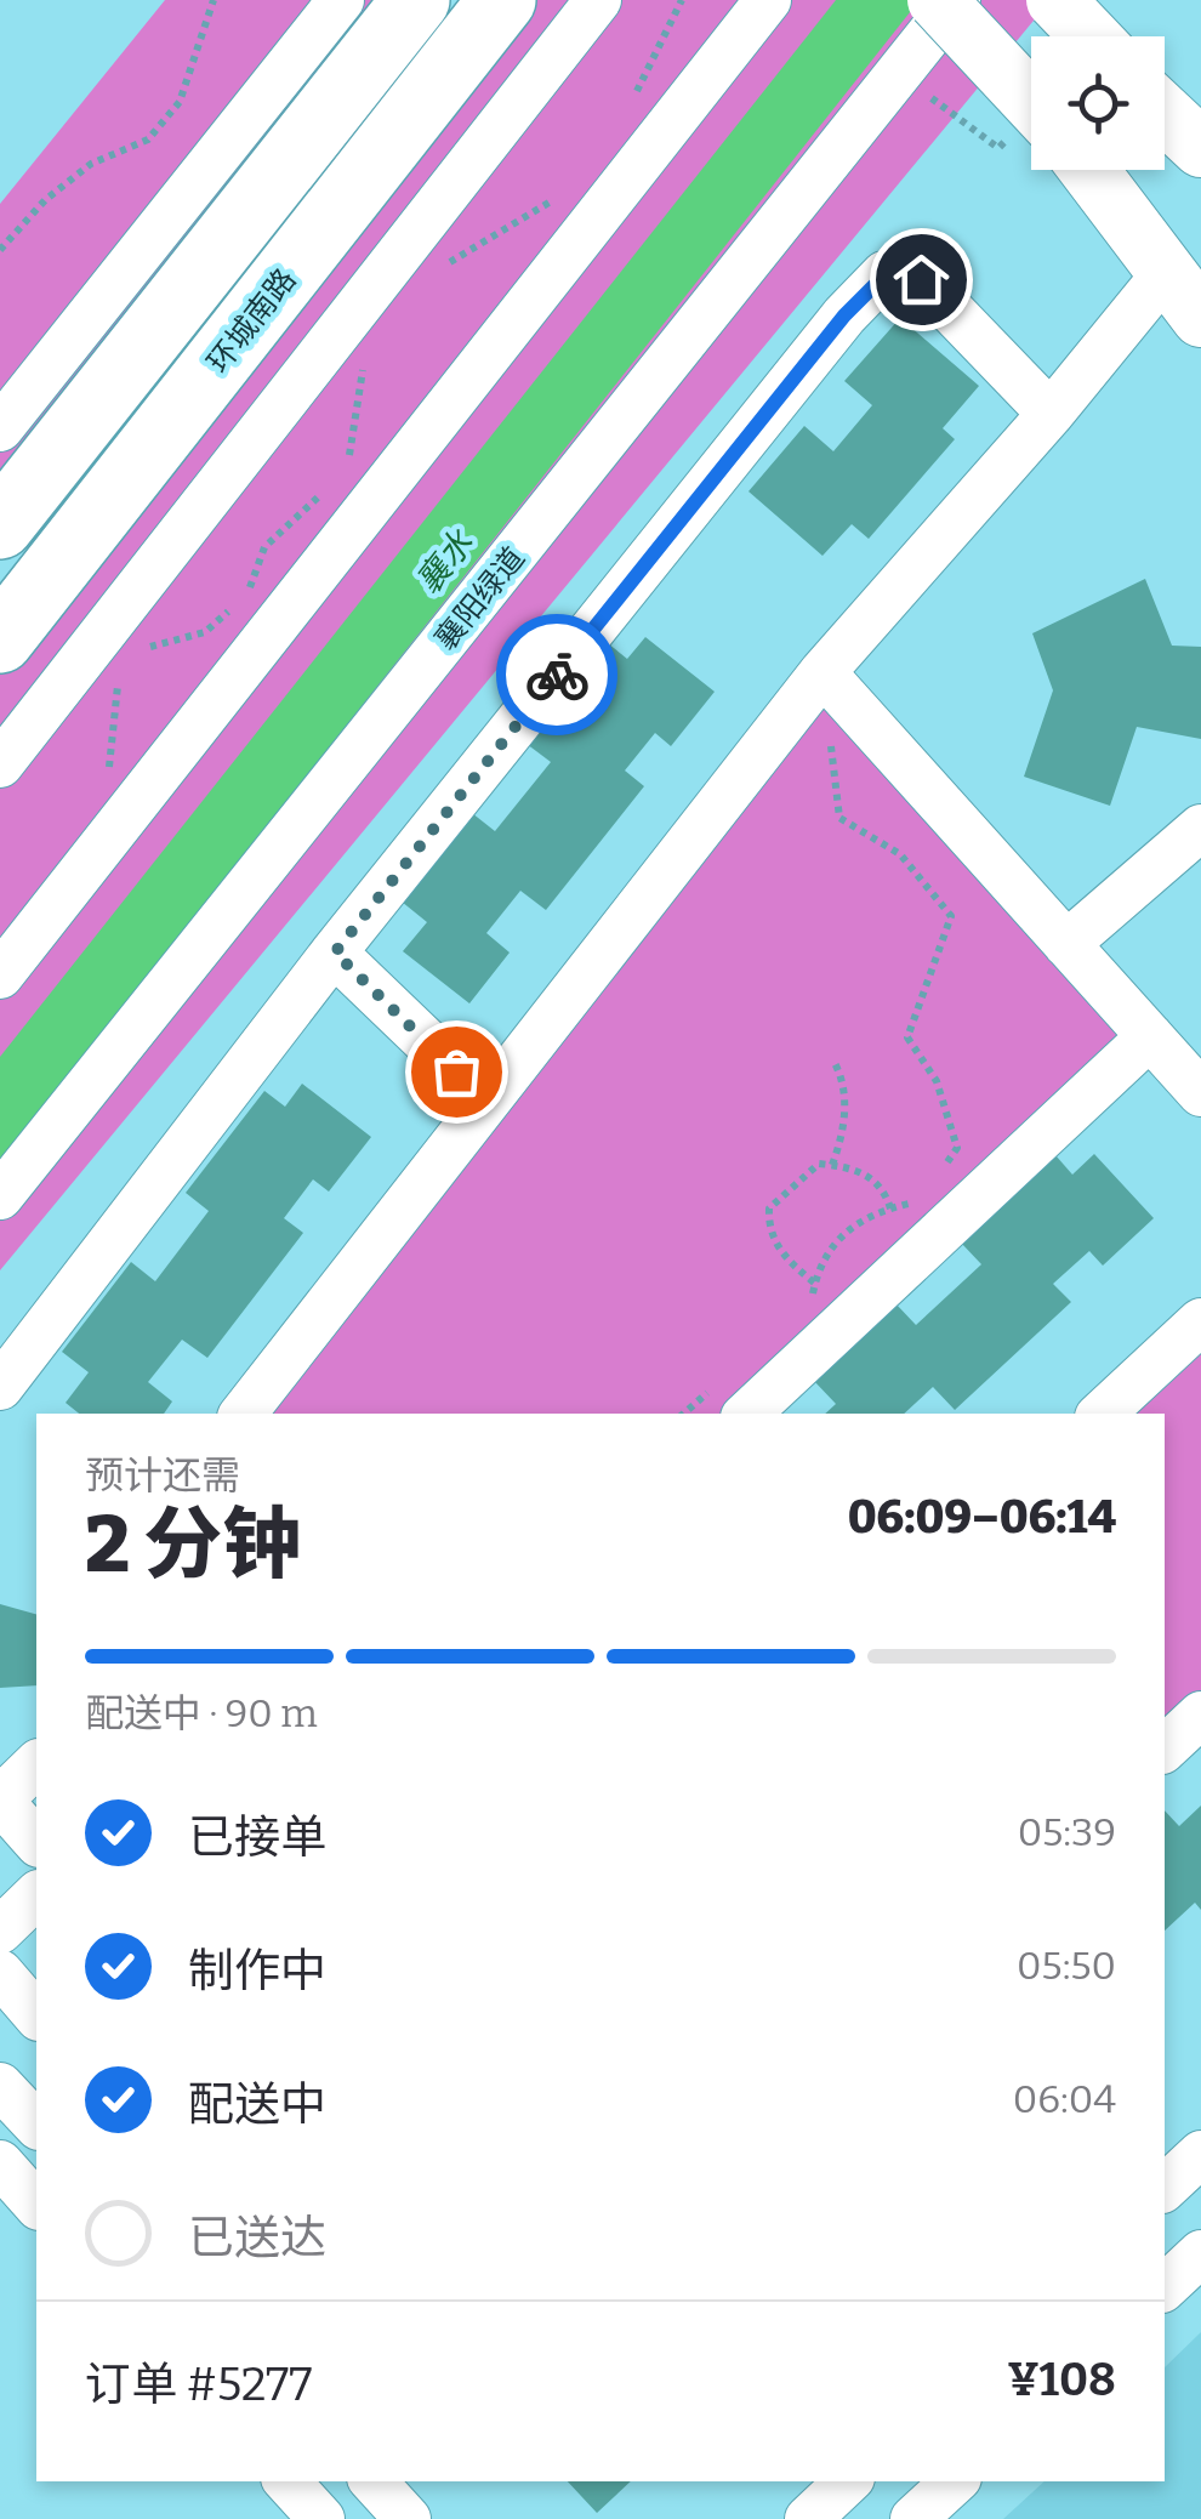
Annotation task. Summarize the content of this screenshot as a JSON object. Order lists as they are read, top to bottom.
{
  "streets": {
    "highway": ["环城南路"],
    "street": ["襄阳绿道"]
  },
  "water": ["襄水"],
  "page": {
    "heading": ["2 分钟", "预计还需", "06:09–06:14"],
    "panel": ["订单 #5277", "¥108"],
    "bar": "配送中 · 90 m",
    "list": [
      ["已接单", "05:39"],
      ["制作中", "05:50"],
      ["配送中", "06:04"],
      "已送达"
    ]
  }
}
